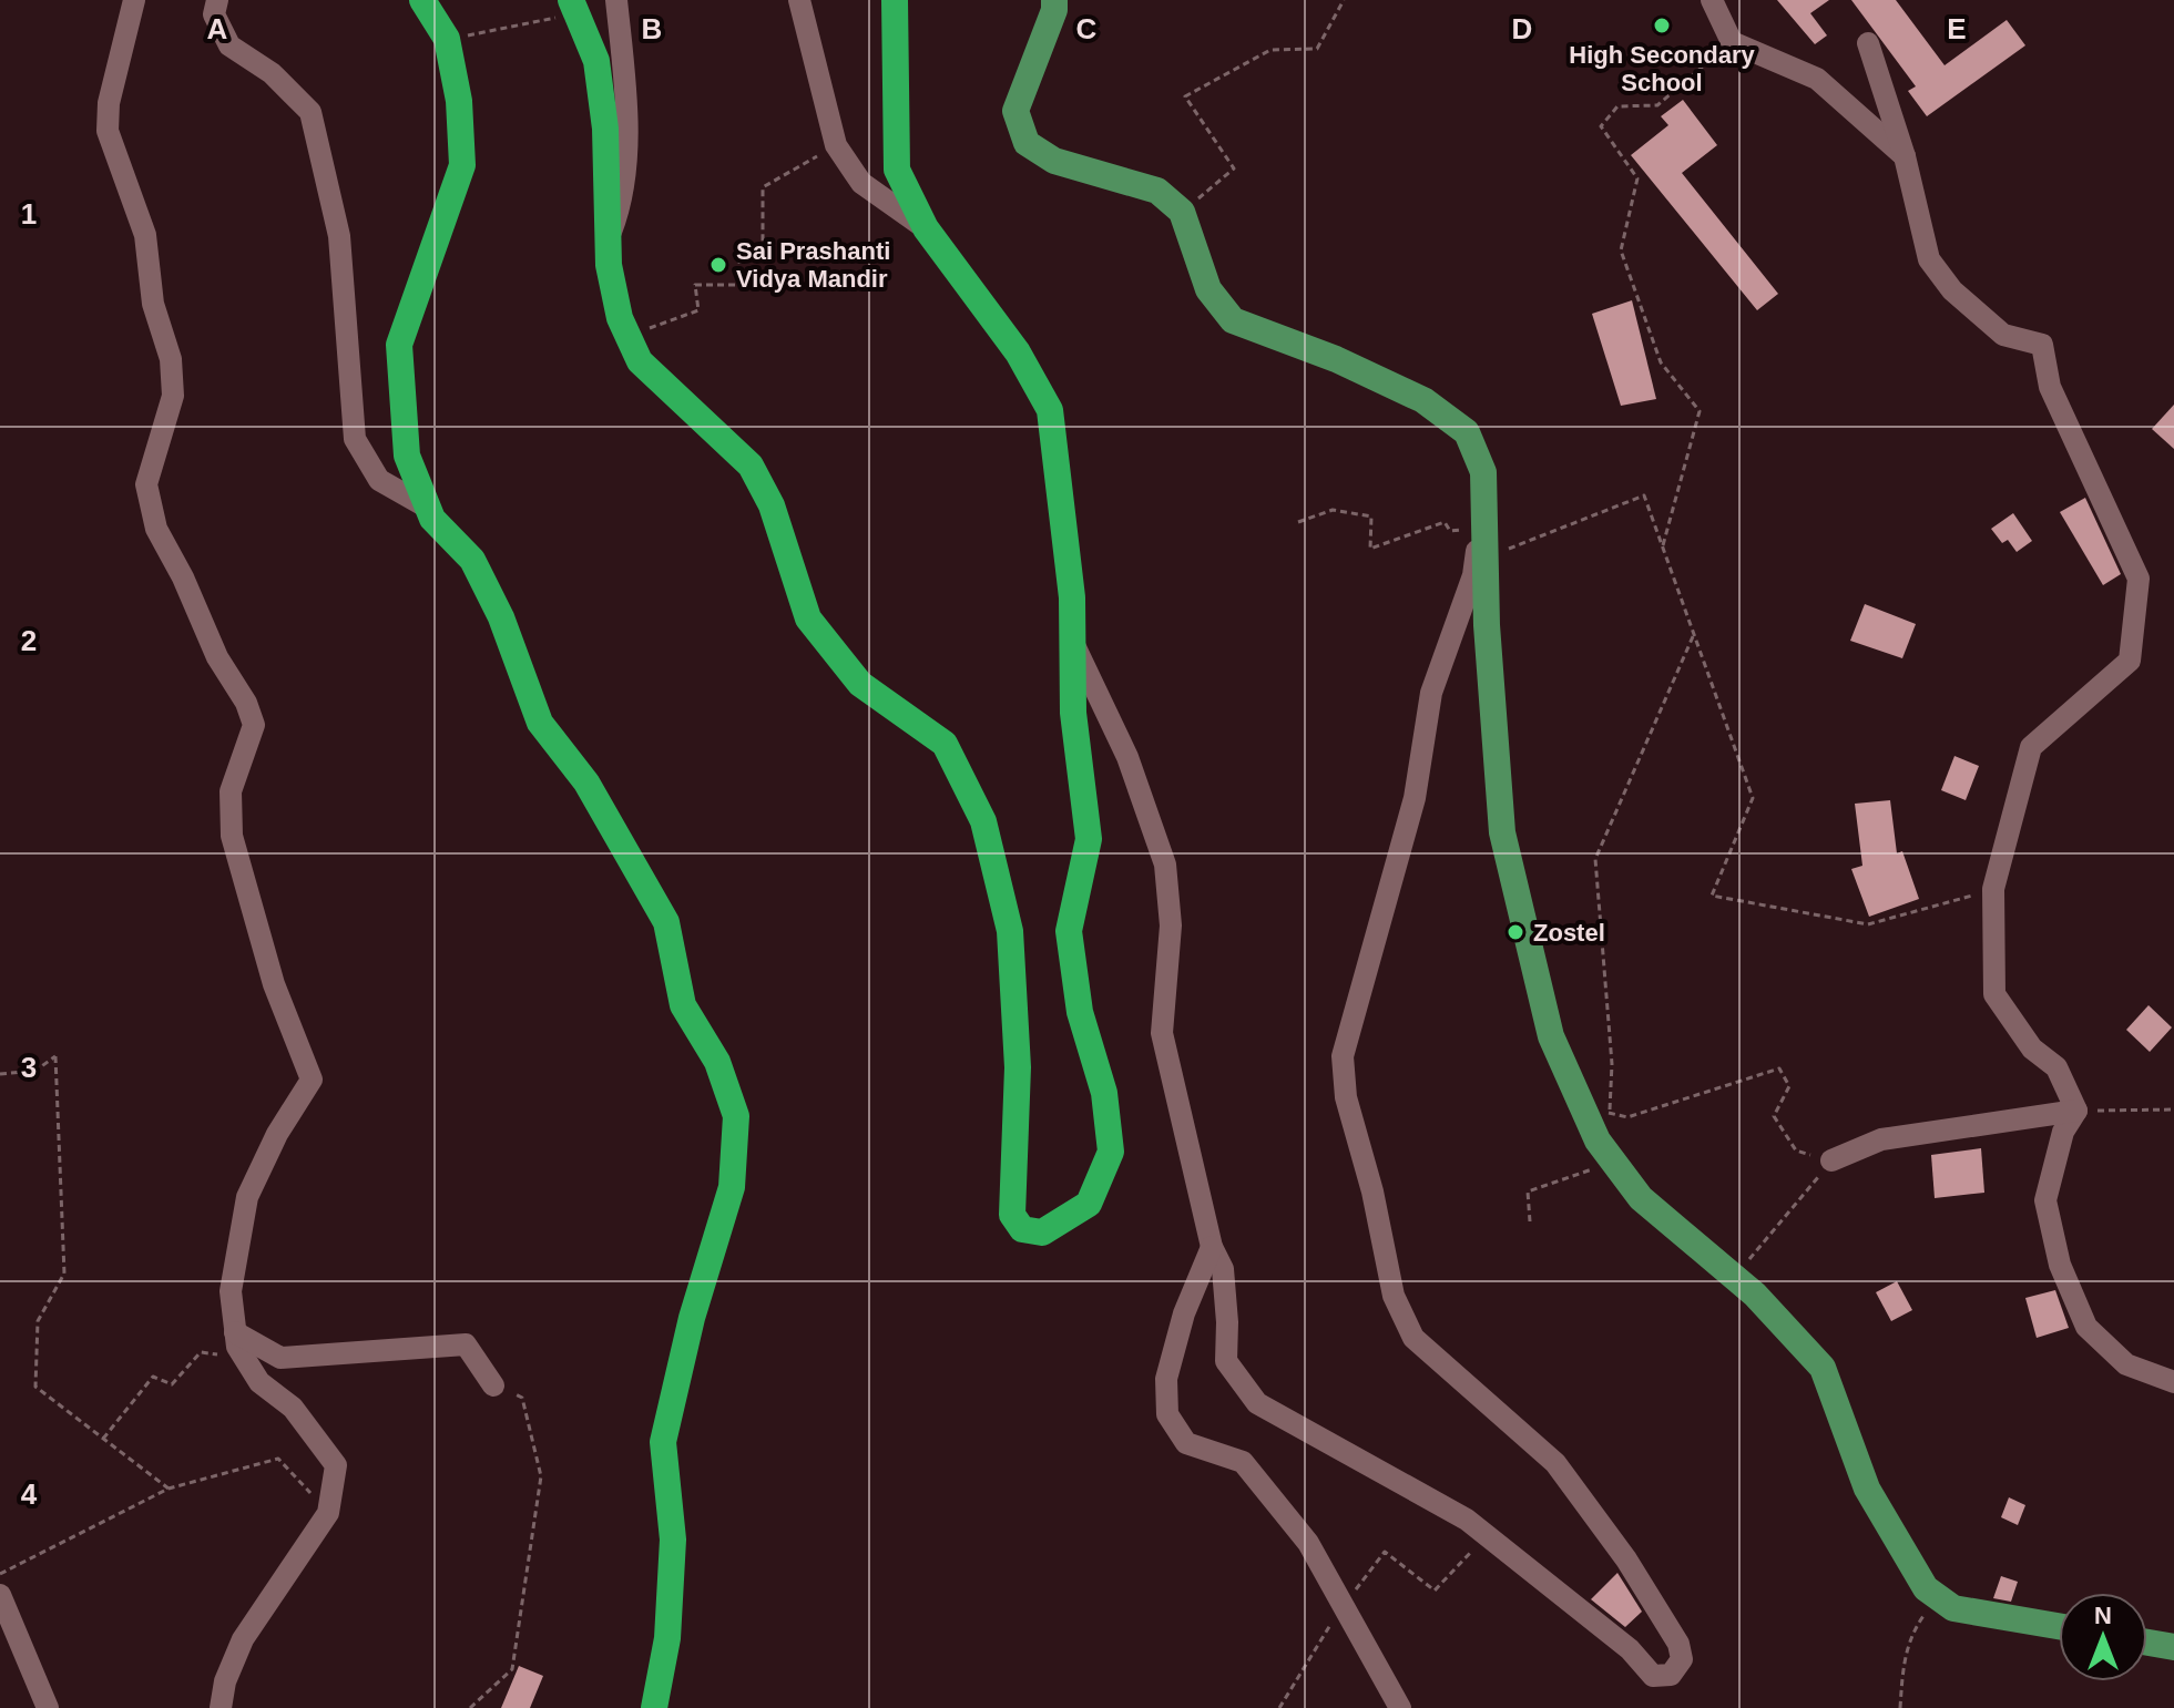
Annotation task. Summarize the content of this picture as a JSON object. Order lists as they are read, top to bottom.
{
  "places": ["High Secondary School", "Sai Prashanti Vidya Mandir", "Zostel"],
  "north": "top",
  "grid": {
    "columns": [
      "A",
      "B",
      "C",
      "D",
      "E"
    ],
    "rows": [
      "1",
      "2",
      "3",
      "4"
    ]
  }
}
